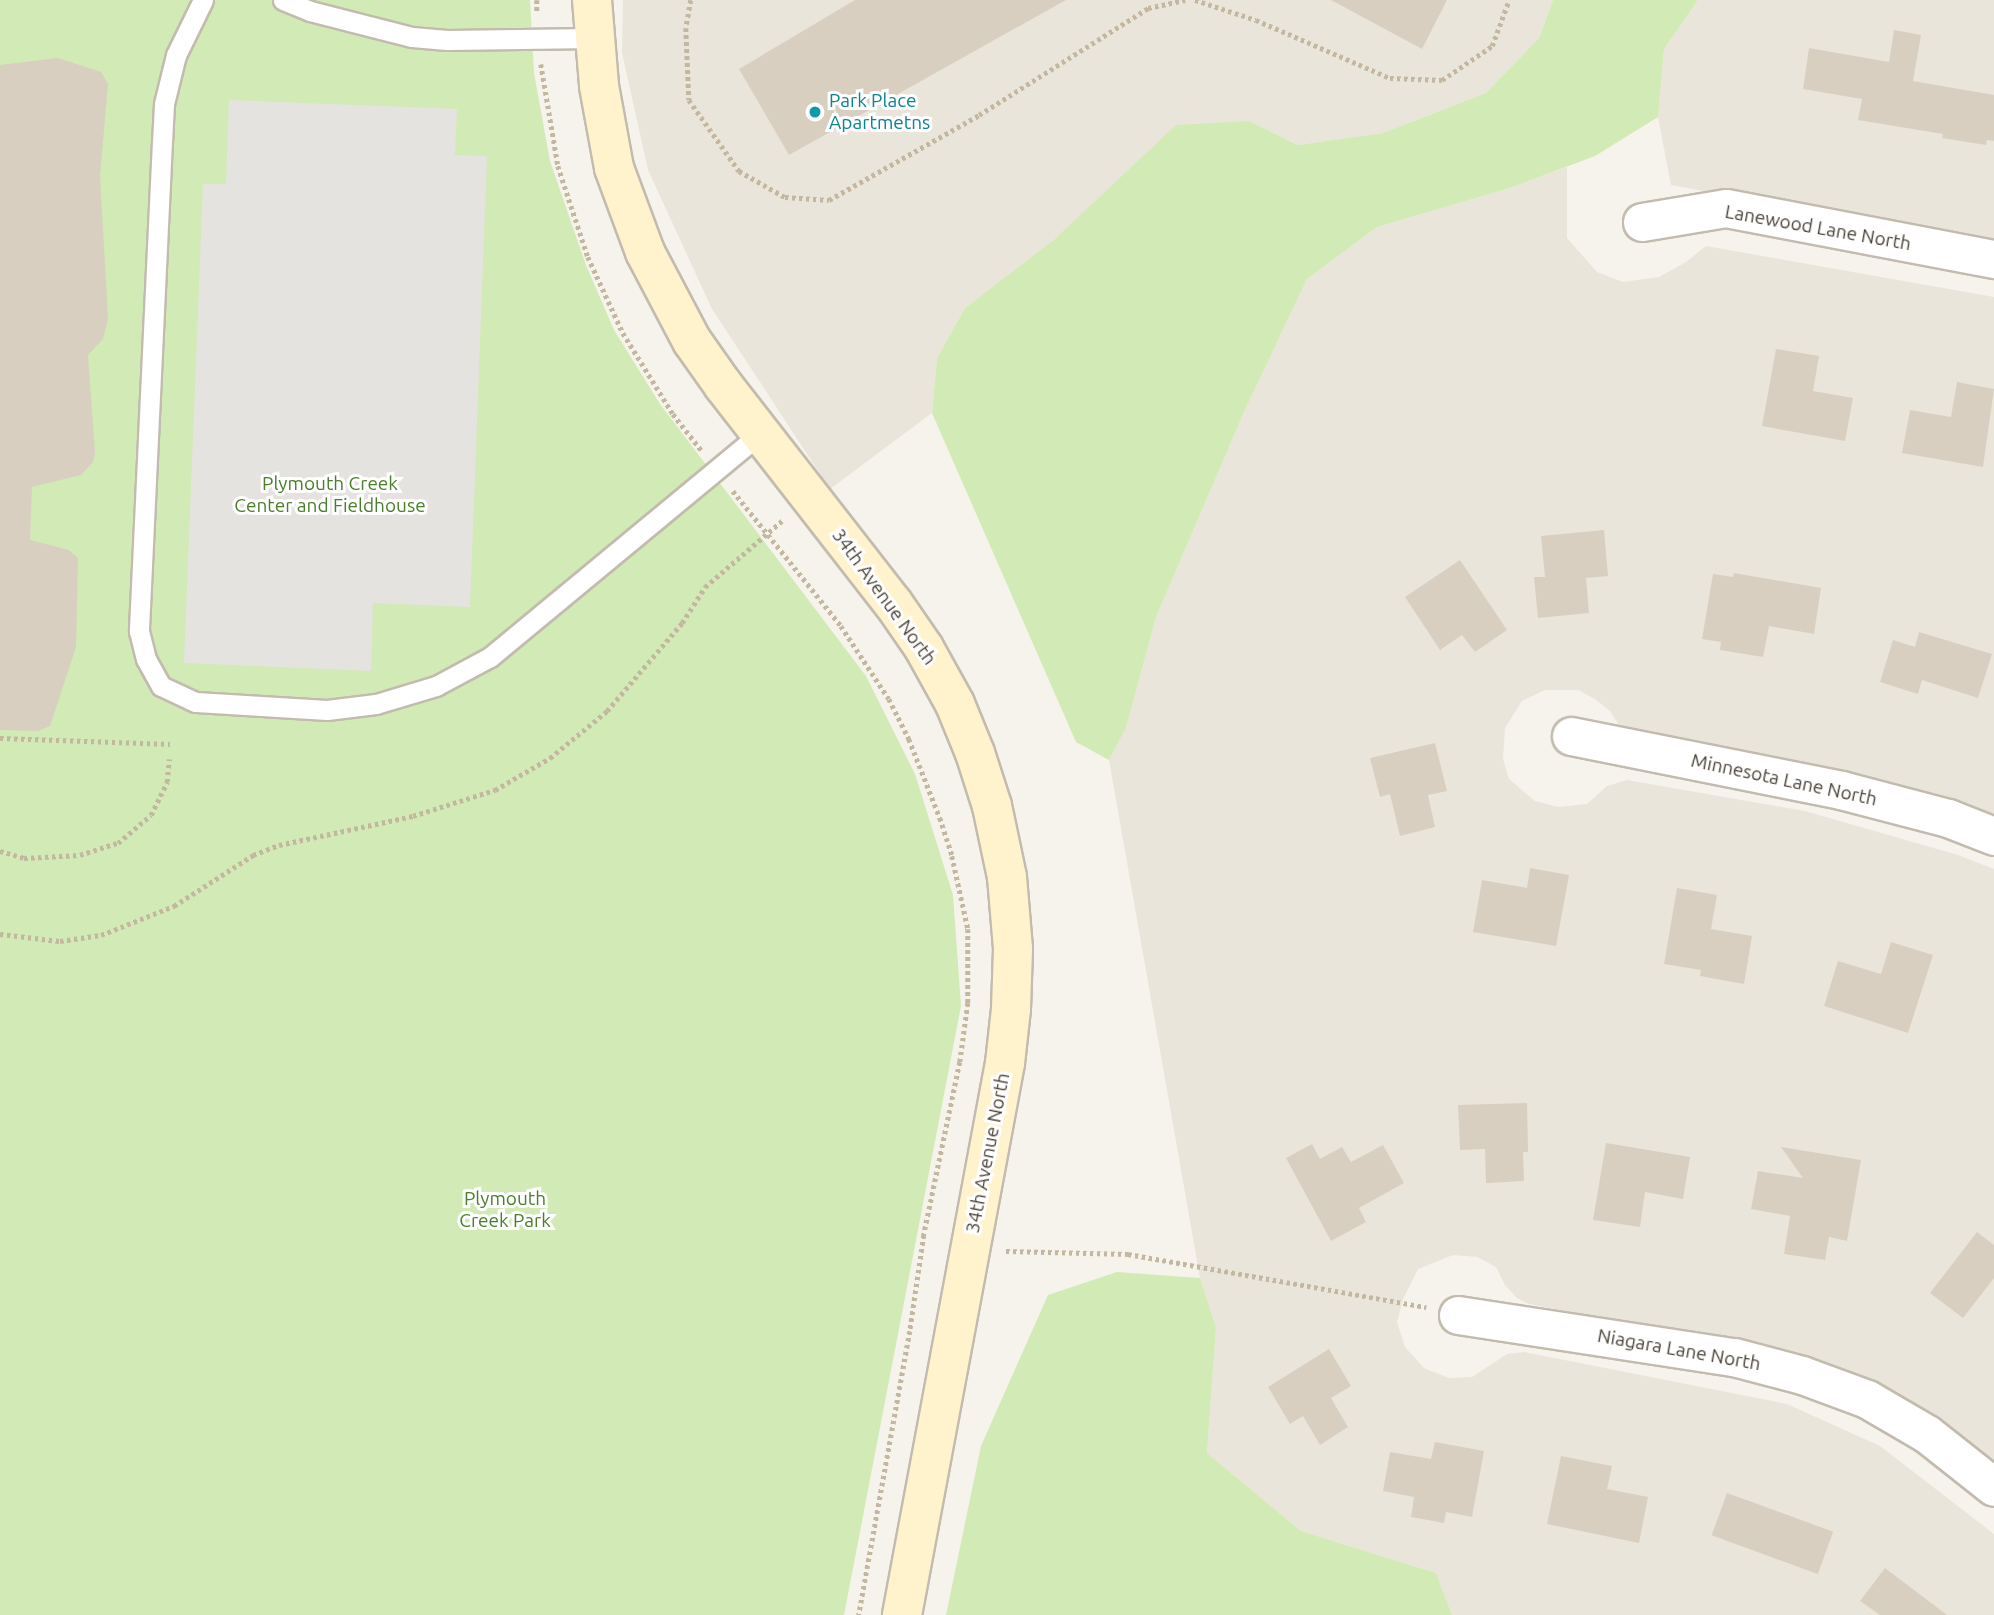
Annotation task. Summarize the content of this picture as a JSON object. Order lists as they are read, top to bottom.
{
  "streets": {
    "street": [
      "Lanewood Lane North",
      "34th Avenue North",
      "Minnesota Lane North",
      "Niagara Lane North"
    ]
  },
  "parks": ["Plymouth Creek Center and Fieldhouse", "Plymouth Creek Park"],
  "places": ["Park Place Apartmetns"]
}
